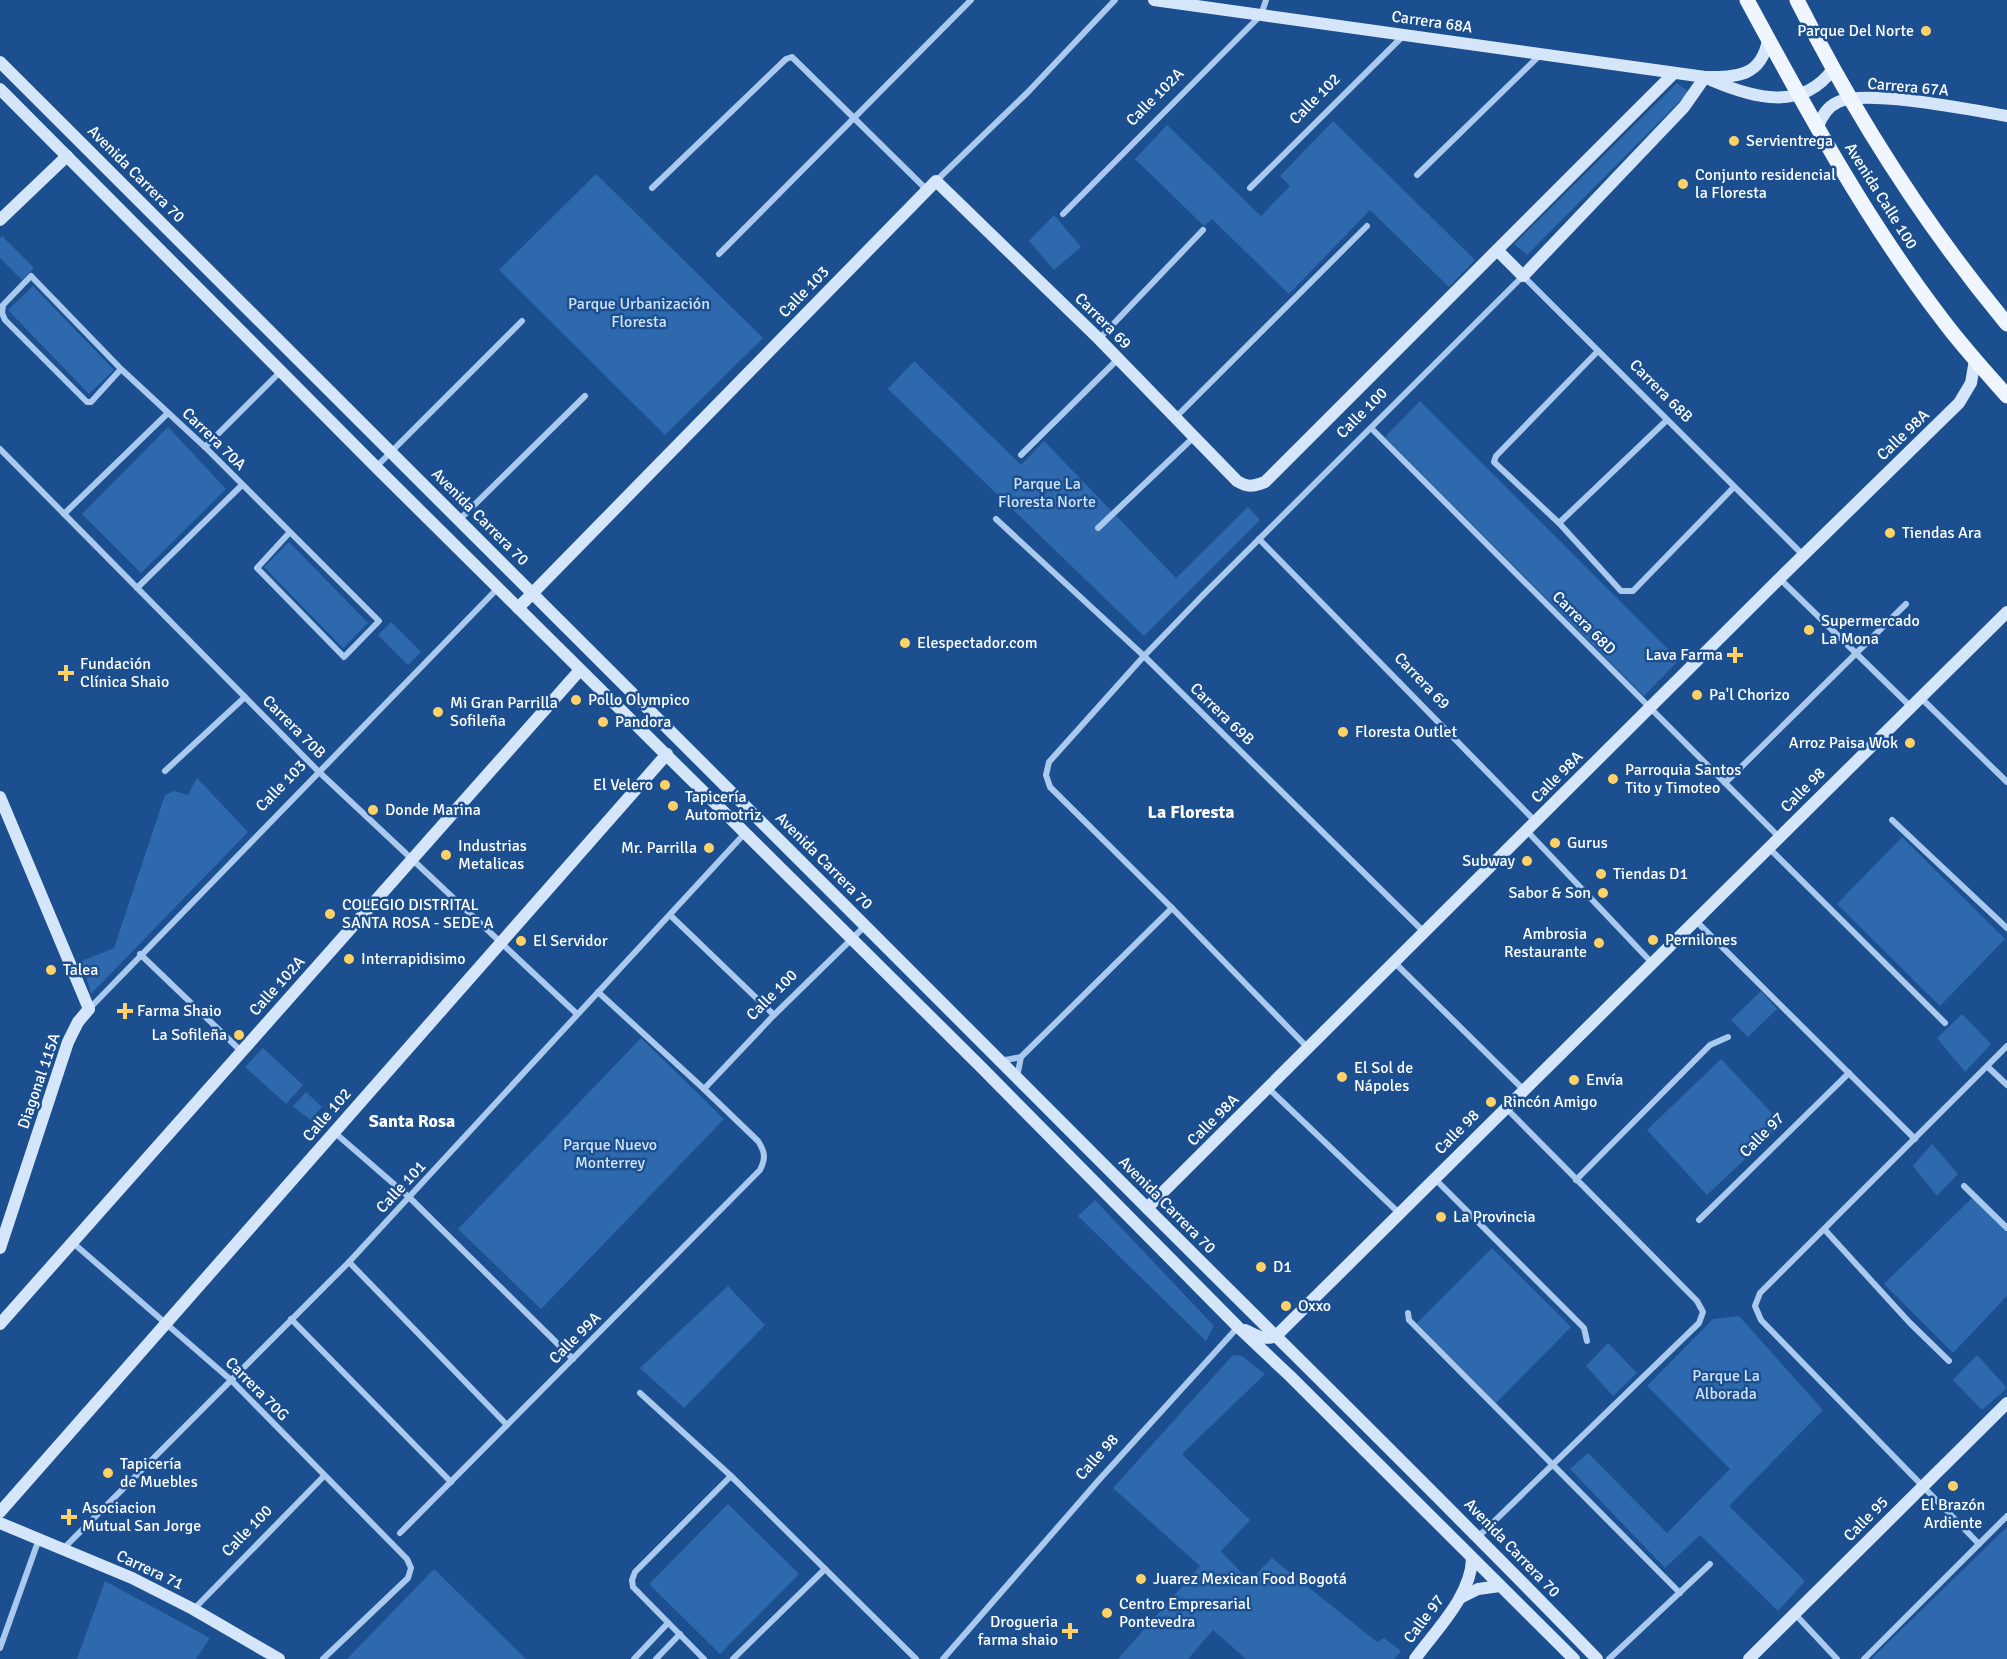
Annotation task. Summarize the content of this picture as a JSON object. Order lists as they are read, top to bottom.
{
  "streets": {
    "main road": ["Avenida Calle 100"],
    "street": [
      "Carrera 68A",
      "Carrera 67A",
      "Calle 102A",
      "Calle 102",
      "Avenida Carrera 70",
      "Calle 103",
      "Carrera 69",
      "Carrera 68B",
      "Calle 100",
      "Calle 98A",
      "Carrera 70A",
      "Carrera 68D",
      "Carrera 69B",
      "Carrera 70B",
      "Calle 98",
      "Diagonal 115A",
      "Calle 97",
      "Calle 101",
      "Calle 99A",
      "Carrera 70G",
      "Calle 95",
      "Carrera 71"
    ]
  },
  "crossings": [
    ["Carrera 68A", "Calle 102A"],
    ["Carrera 68A", "Calle 102"],
    ["Carrera 68A", "Avenida Calle 100"],
    ["Carrera 68A", "Calle 100"],
    ["Carrera 67A", "Avenida Calle 100"],
    ["Calle 102A", "Avenida Carrera 70"],
    ["Calle 102A", "Carrera 70B"],
    ["Calle 102A", "Carrera 70G"],
    ["Calle 102", "Avenida Carrera 70"],
    ["Calle 102", "Carrera 70B"],
    ["Calle 102", "Carrera 70G"],
    ["Avenida Carrera 70", "Calle 103"],
    ["Avenida Carrera 70", "Calle 100"],
    ["Avenida Carrera 70", "Calle 98A"],
    ["Avenida Carrera 70", "Calle 98"],
    ["Avenida Carrera 70", "Calle 97"],
    ["Avenida Carrera 70", "Calle 101"],
    ["Avenida Calle 100", "Calle 98A"],
    ["Calle 103", "Carrera 69"],
    ["Calle 103", "Carrera 70B"],
    ["Calle 103", "Diagonal 115A"],
    ["Carrera 69", "Calle 100"],
    ["Carrera 69", "Calle 98A"],
    ["Carrera 69", "Calle 98"],
    ["Carrera 68B", "Calle 100"],
    ["Carrera 68B", "Calle 98A"],
    ["Calle 100", "Carrera 68D"],
    ["Calle 100", "Carrera 69B"],
    ["Calle 100", "Calle 99A"],
    ["Calle 100", "Carrera 70G"],
    ["Calle 100", "Carrera 71"],
    ["Calle 98A", "Carrera 68D"],
    ["Calle 98A", "Carrera 69B"],
    ["Carrera 68D", "Calle 98"],
    ["Carrera 70B", "Calle 101"],
    ["Calle 101", "Carrera 70G"],
    ["Calle 101", "Carrera 71"]
  ],
  "districts": ["La Floresta", "Santa Rosa"],
  "parks": [
    "Parque Urbanización Floresta",
    "Parque La Floresta Norte",
    "Parque Nuevo Monterrey",
    "Parque La Alborada"
  ],
  "places": {
    "other": [
      "Parque Del Norte",
      "Servientrega",
      "Conjunto residencial la Floresta",
      "Tiendas Ara",
      "Supermercado La Mona",
      "Elespectador.com",
      "Pa'l Chorizo",
      "Pollo Olympico",
      "Mi Gran Parrilla Sofileña",
      "Pandora",
      "Floresta Outlet",
      "Arroz Paisa Wok",
      "Parroquia Santos Tito y Timoteo",
      "El Velero",
      "Tapicería Automotriz",
      "Donde Marina",
      "Gurus",
      "Mr. Parrilla",
      "Industrias Metalicas",
      "Subway",
      "Tiendas D1",
      "Sabor & Son",
      "COLEGIO DISTRITAL SANTA ROSA - SEDE A",
      "Pernilones",
      "El Servidor",
      "Ambrosia Restaurante",
      "Interrapidisimo",
      "Talea",
      "La Sofileña",
      "El Sol de Nápoles",
      "Envía",
      "Rincón Amigo",
      "La Provincia",
      "D1",
      "Oxxo",
      "Tapicería de Muebles",
      "El Brazón Ardiente",
      "Juarez Mexican Food Bogotá",
      "Centro Empresarial Pontevedra"
    ],
    "health": [
      "Lava Farma",
      "Fundación Clínica Shaio",
      "Farma Shaio",
      "Asociacion Mutual San Jorge",
      "Drogueria farma shaio"
    ]
  }
}
